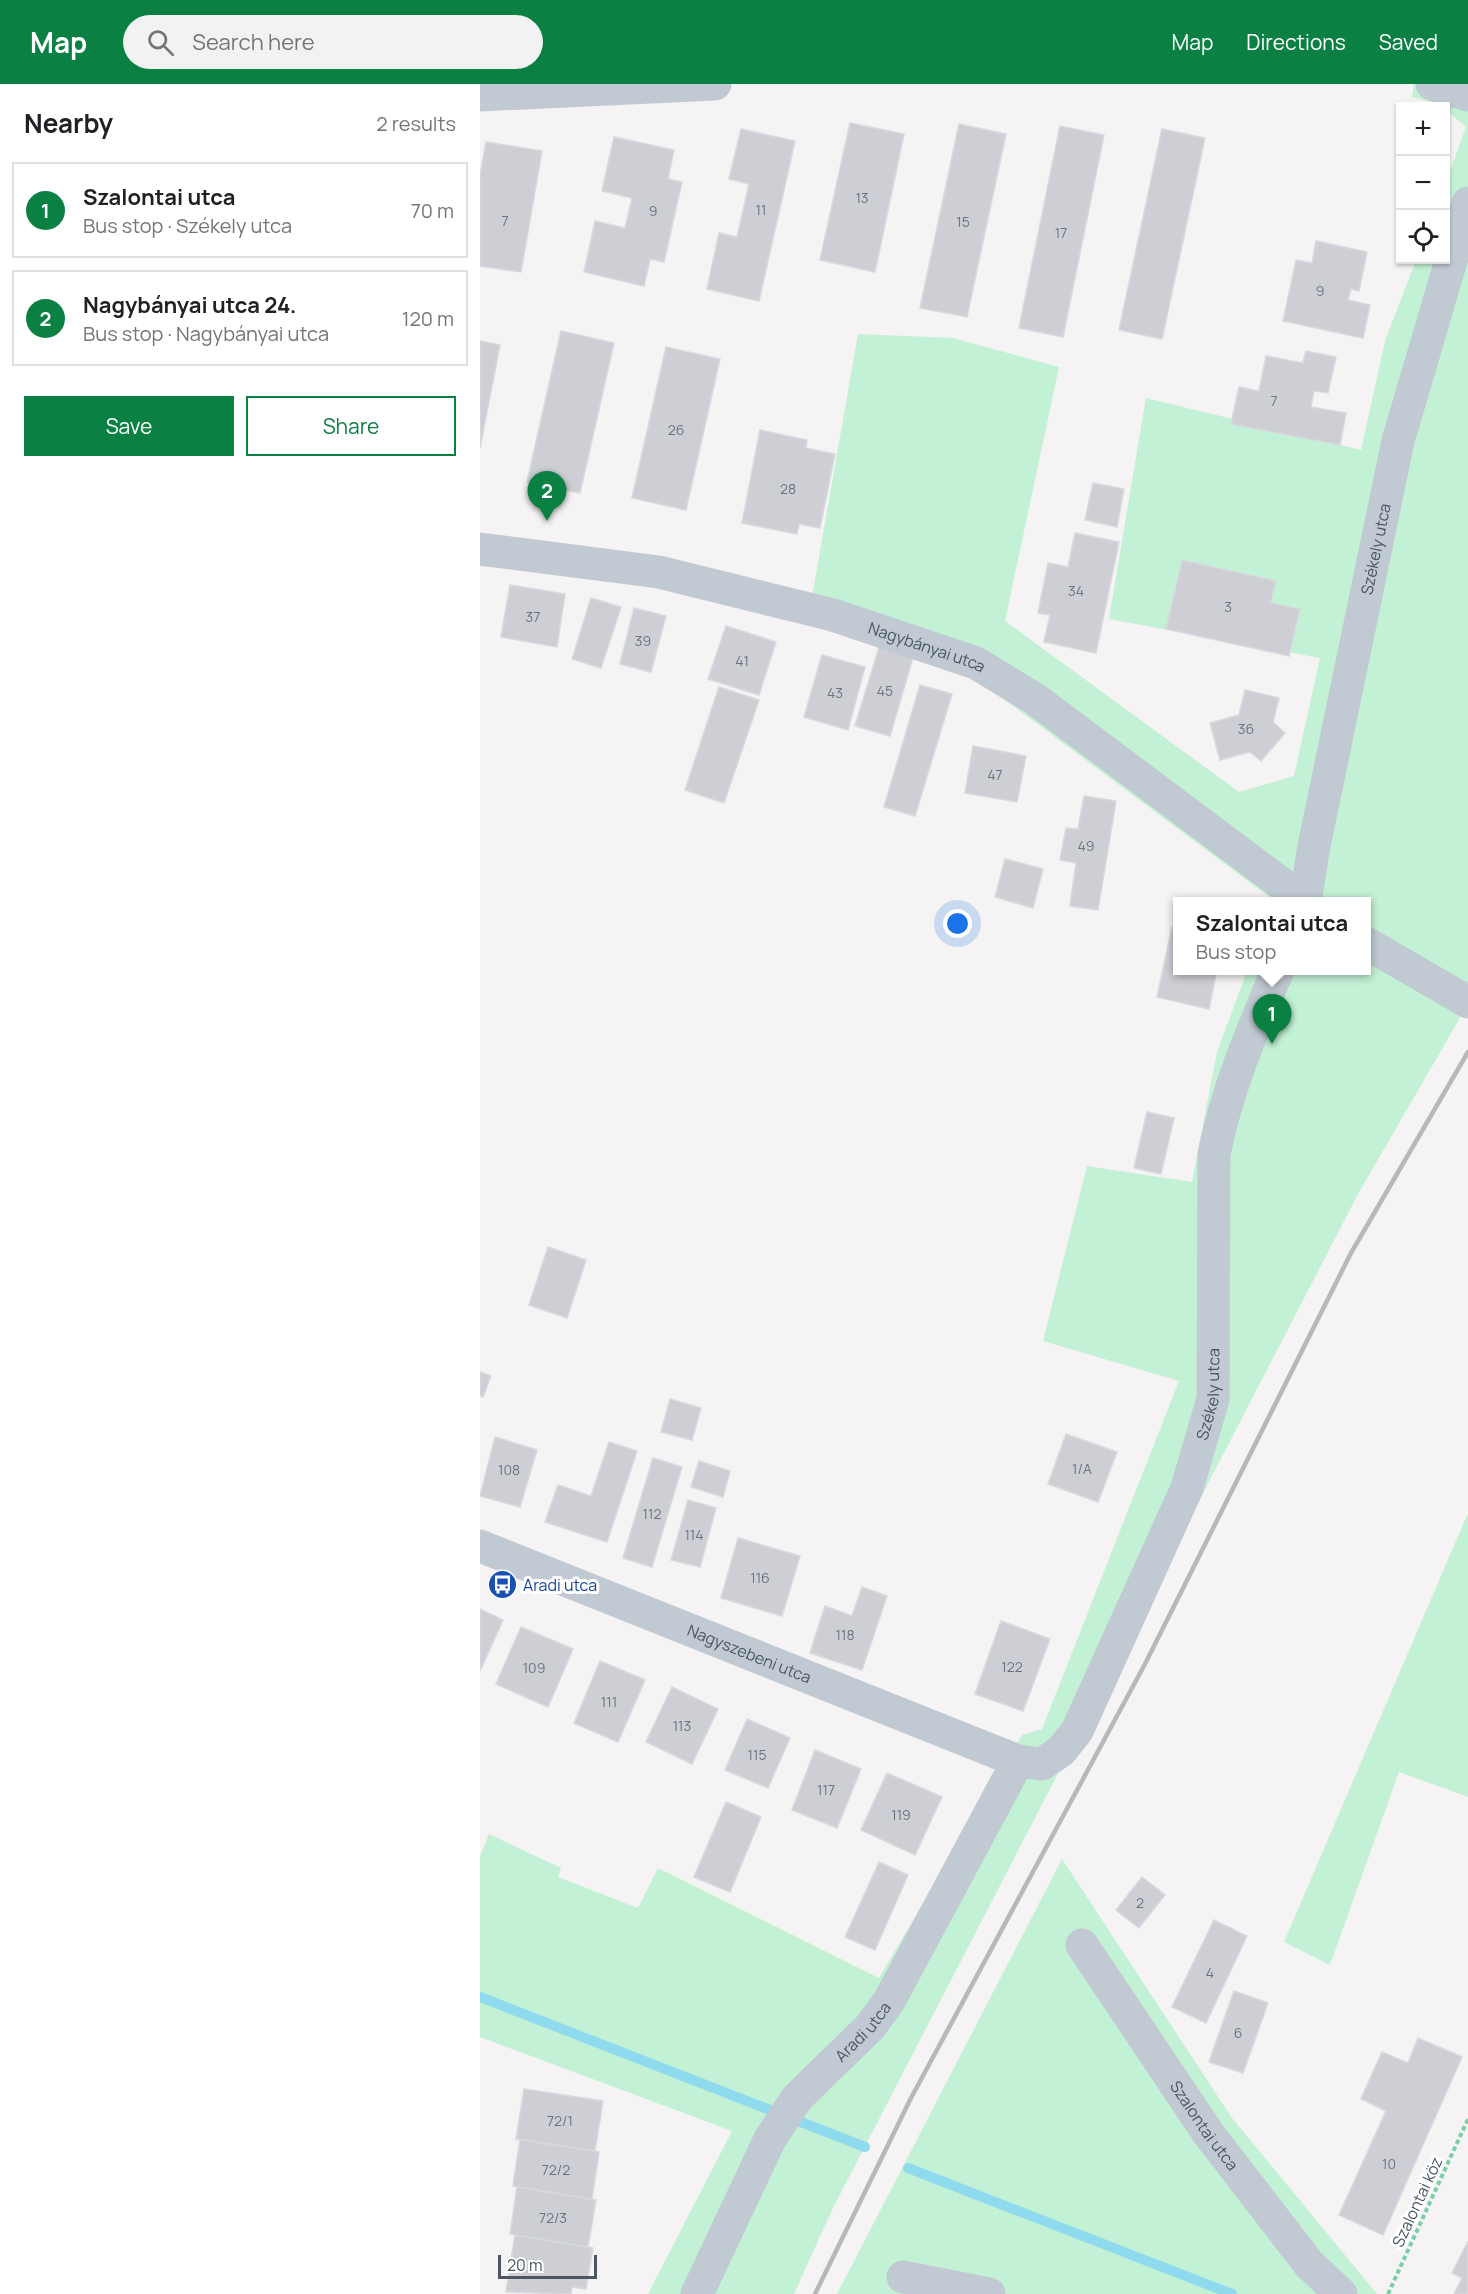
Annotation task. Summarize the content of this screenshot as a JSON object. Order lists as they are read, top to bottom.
{
  "streets": {
    "street": [
      "Székely utca",
      "Nagybányai utca",
      "Nagyszebeni utca",
      "Aradi utca",
      "Szalontai utca"
    ],
    "path": ["Szalontai köz"]
  },
  "crossings": [
    ["Székely utca", "Nagyszebeni utca"],
    ["Székely utca", "Aradi utca"],
    ["Nagyszebeni utca", "Aradi utca"]
  ],
  "places": {
    "bus stop": ["Aradi utca"]
  },
  "house_numbers": [
    "13",
    "11",
    "9",
    "7",
    "15",
    "17",
    "9",
    "7",
    "26",
    "28",
    "34",
    "3",
    "37",
    "39",
    "41",
    "45",
    "43",
    "36",
    "47",
    "49",
    "1/A",
    "108",
    "112",
    "114",
    "116",
    "118",
    "122",
    "109",
    "111",
    "113",
    "115",
    "117",
    "119",
    "2",
    "4",
    "6",
    "72/1",
    "10",
    "72/2",
    "72/3"
  ],
  "scale_bar": "20 m",
  "page": {
    "header": "Map",
    "search": "Search here",
    "nav": ["Map", "Directions", "Saved"],
    "heading": ["Nearby", "2 results"],
    "map_buttons": ["+", "−"],
    "list": [
      {
        "mark": "1",
        "name": "Szalontai utca",
        "note": "Bus stop · Székely utca",
        "value": "70 m"
      },
      {
        "mark": "2",
        "name": "Nagybányai utca 24.",
        "note": "Bus stop · Nagybányai utca",
        "value": "120 m"
      }
    ],
    "buttons": ["Save", "Share"],
    "pins": ["2", "1"],
    "popup": ["Szalontai utca", "Bus stop"],
    "scale": "20 m"
  }
}
